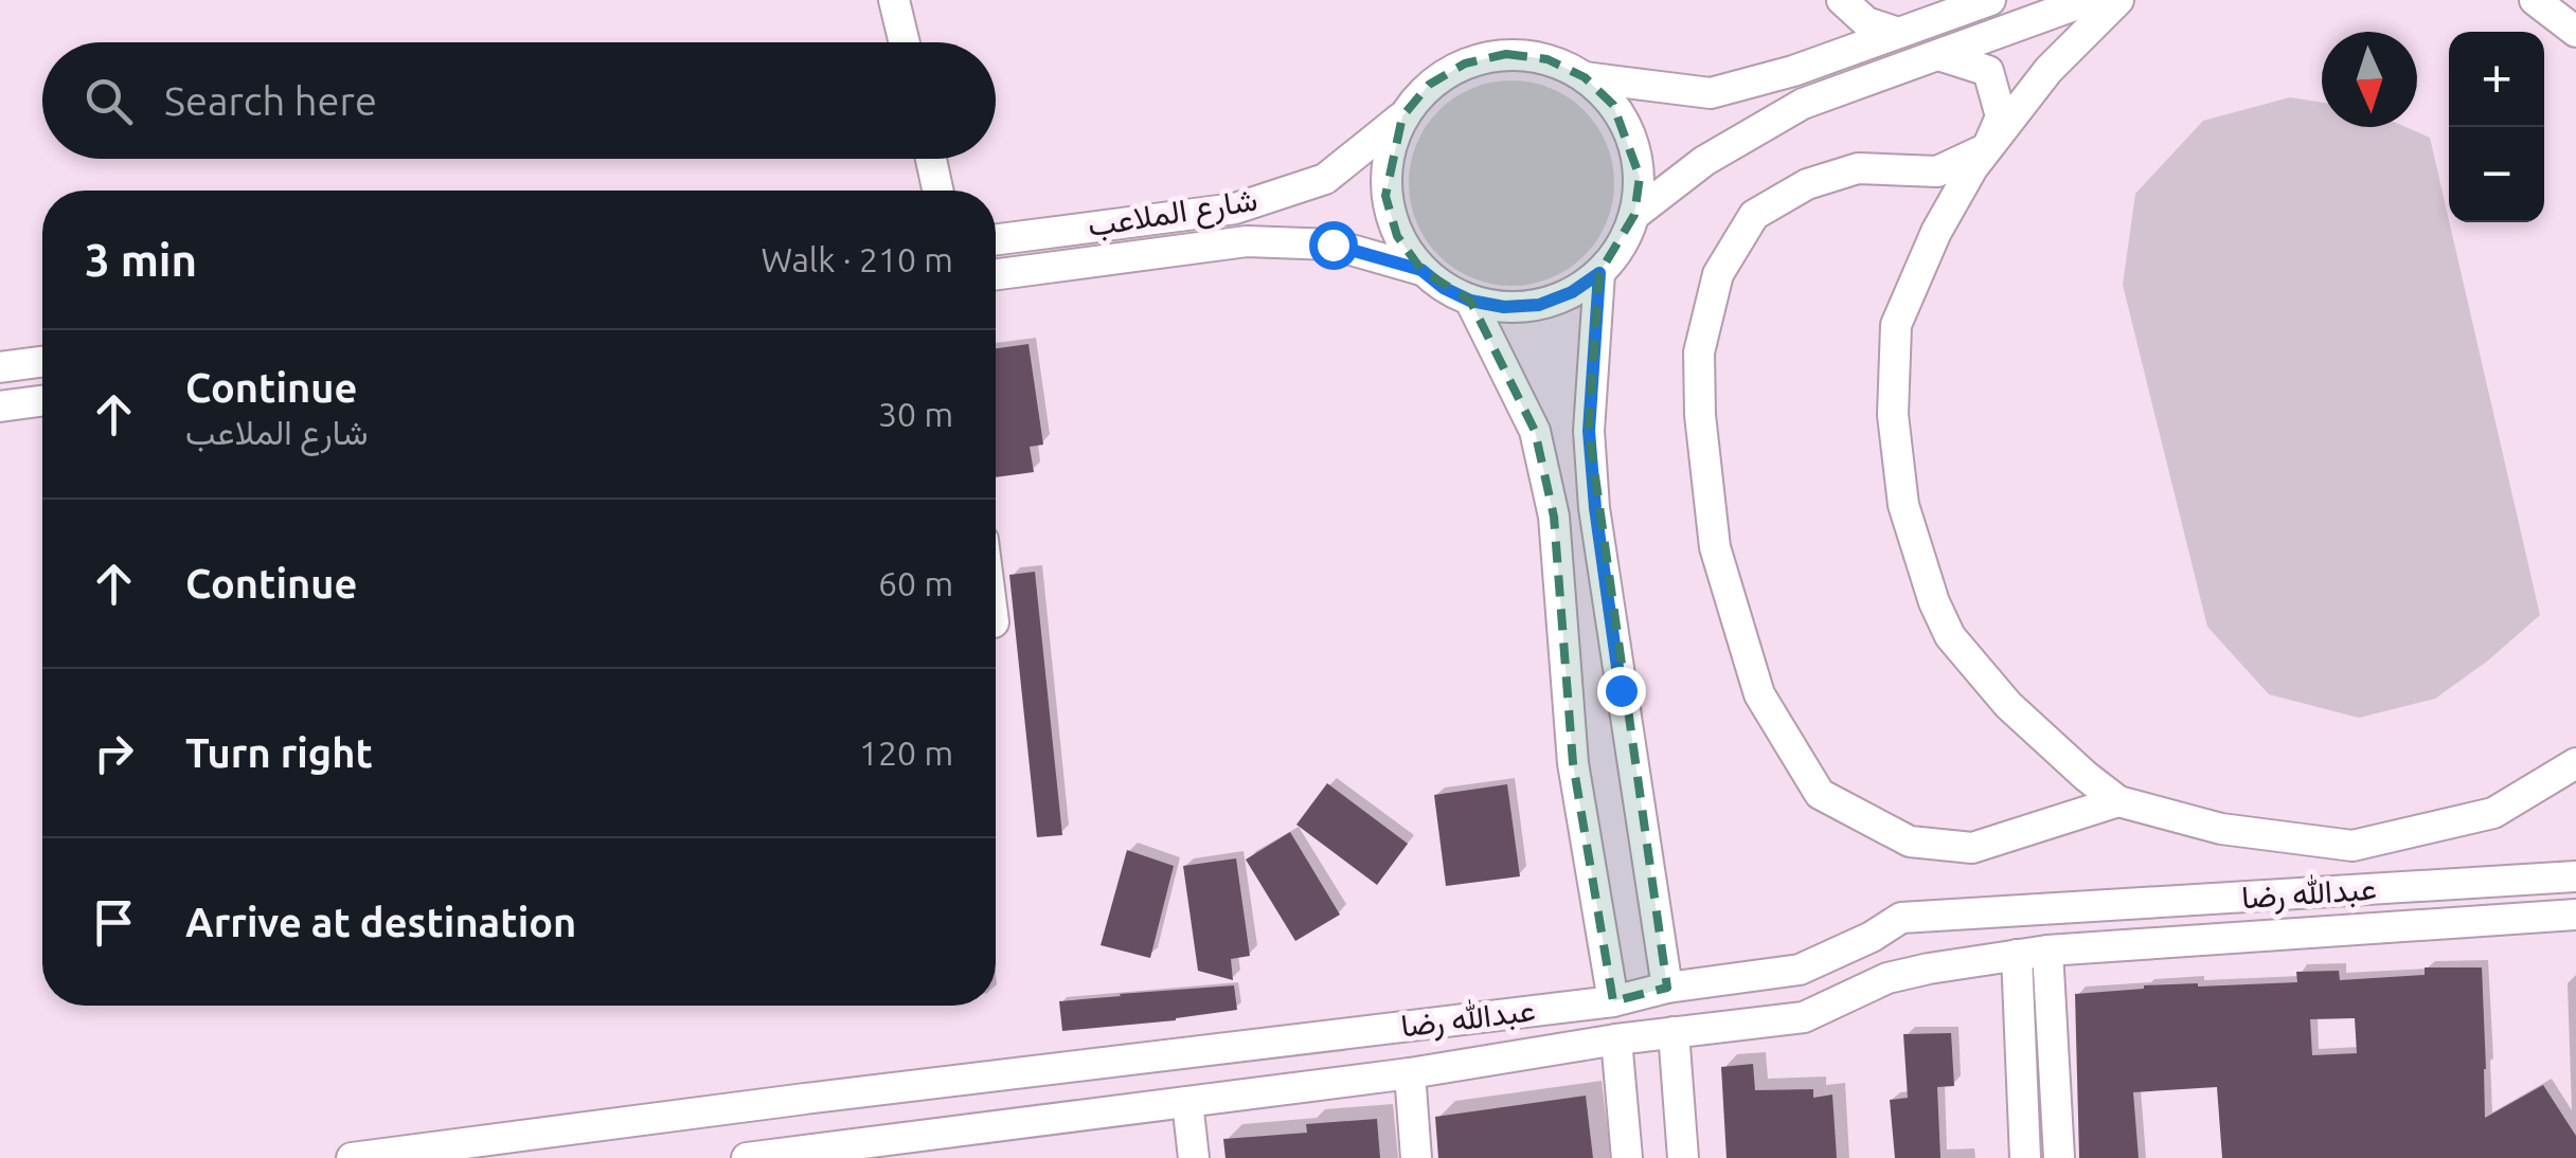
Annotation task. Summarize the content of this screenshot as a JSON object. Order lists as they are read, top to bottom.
{
  "streets": {
    "street": ["شارع الملاعب", "عبدالله رضا"]
  },
  "north": "bottom",
  "page": {
    "map_buttons": ["+", "−"],
    "search": "Search here",
    "heading": ["3 min", "Walk · 210 m"],
    "list": [
      ["Continue", "شارع الملاعب", "30 m"],
      ["Continue", "60 m"],
      ["Turn right", "120 m"],
      "Arrive at destination"
    ]
  }
}
